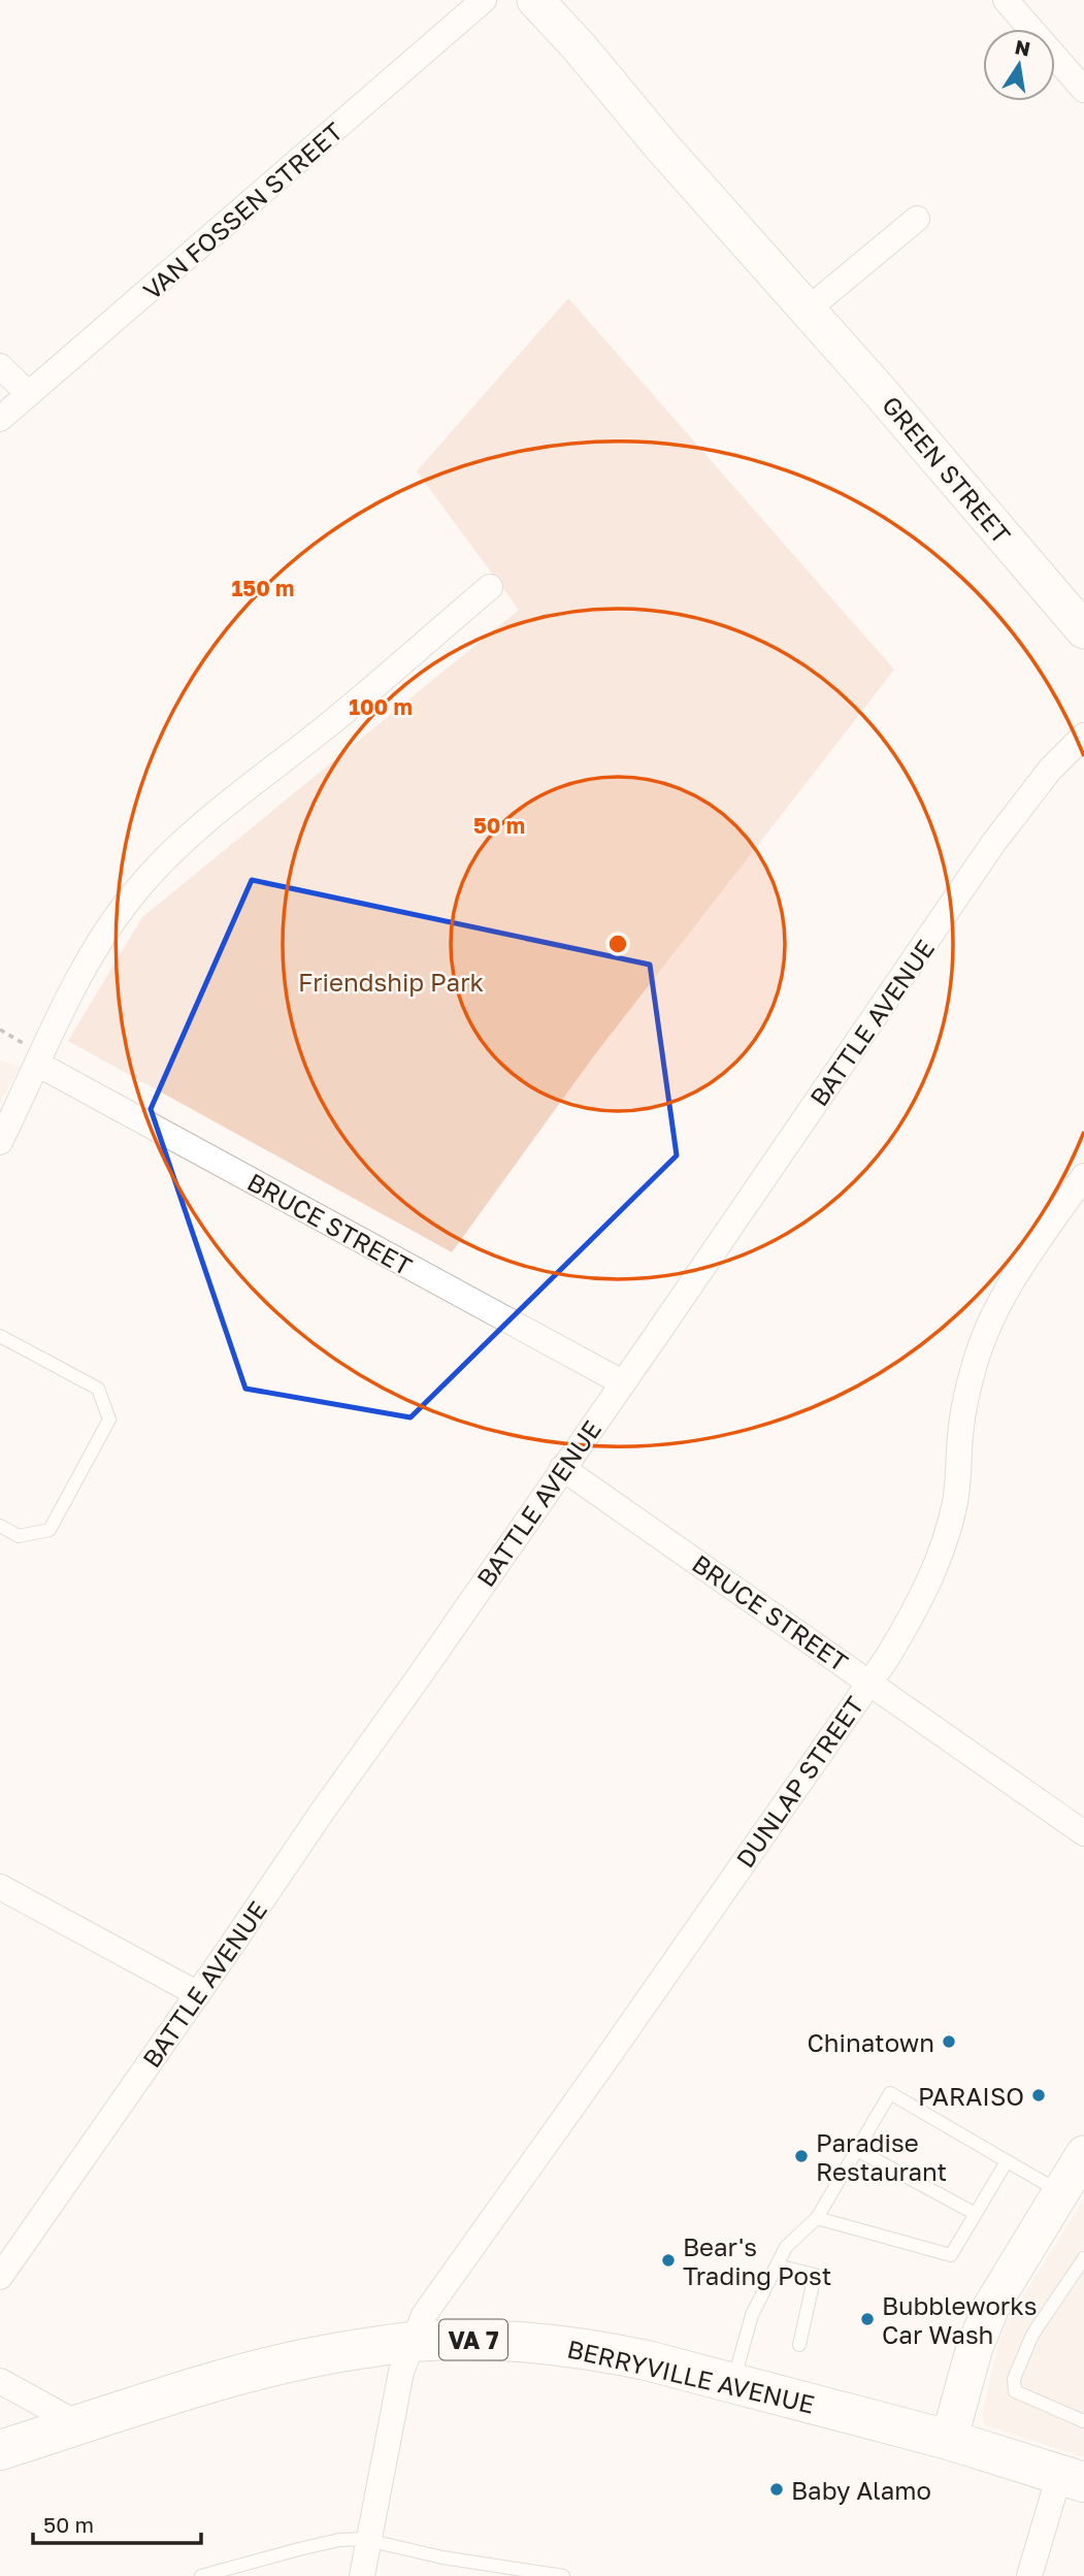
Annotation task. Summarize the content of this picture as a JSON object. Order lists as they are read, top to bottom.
{
  "streets": {
    "main road": ["VA 7", "BERRYVILLE AVENUE"],
    "street": [
      "VAN FOSSEN STREET",
      "GREEN STREET",
      "BATTLE AVENUE",
      "BRUCE STREET",
      "DUNLAP STREET"
    ]
  },
  "crossings": [
    ["BATTLE AVENUE", "BRUCE STREET"],
    ["BRUCE STREET", "DUNLAP STREET"],
    ["DUNLAP STREET", "BERRYVILLE AVENUE"]
  ],
  "parks": ["Friendship Park"],
  "places": [
    "Chinatown",
    "PARAISO",
    "Paradise Restaurant",
    "Bear's Trading Post",
    "Bubbleworks Car Wash",
    "Baby Alamo"
  ],
  "scale_bar": "50 m",
  "north": "top",
  "rings": ["150 m", "100 m", "50 m"]
}
